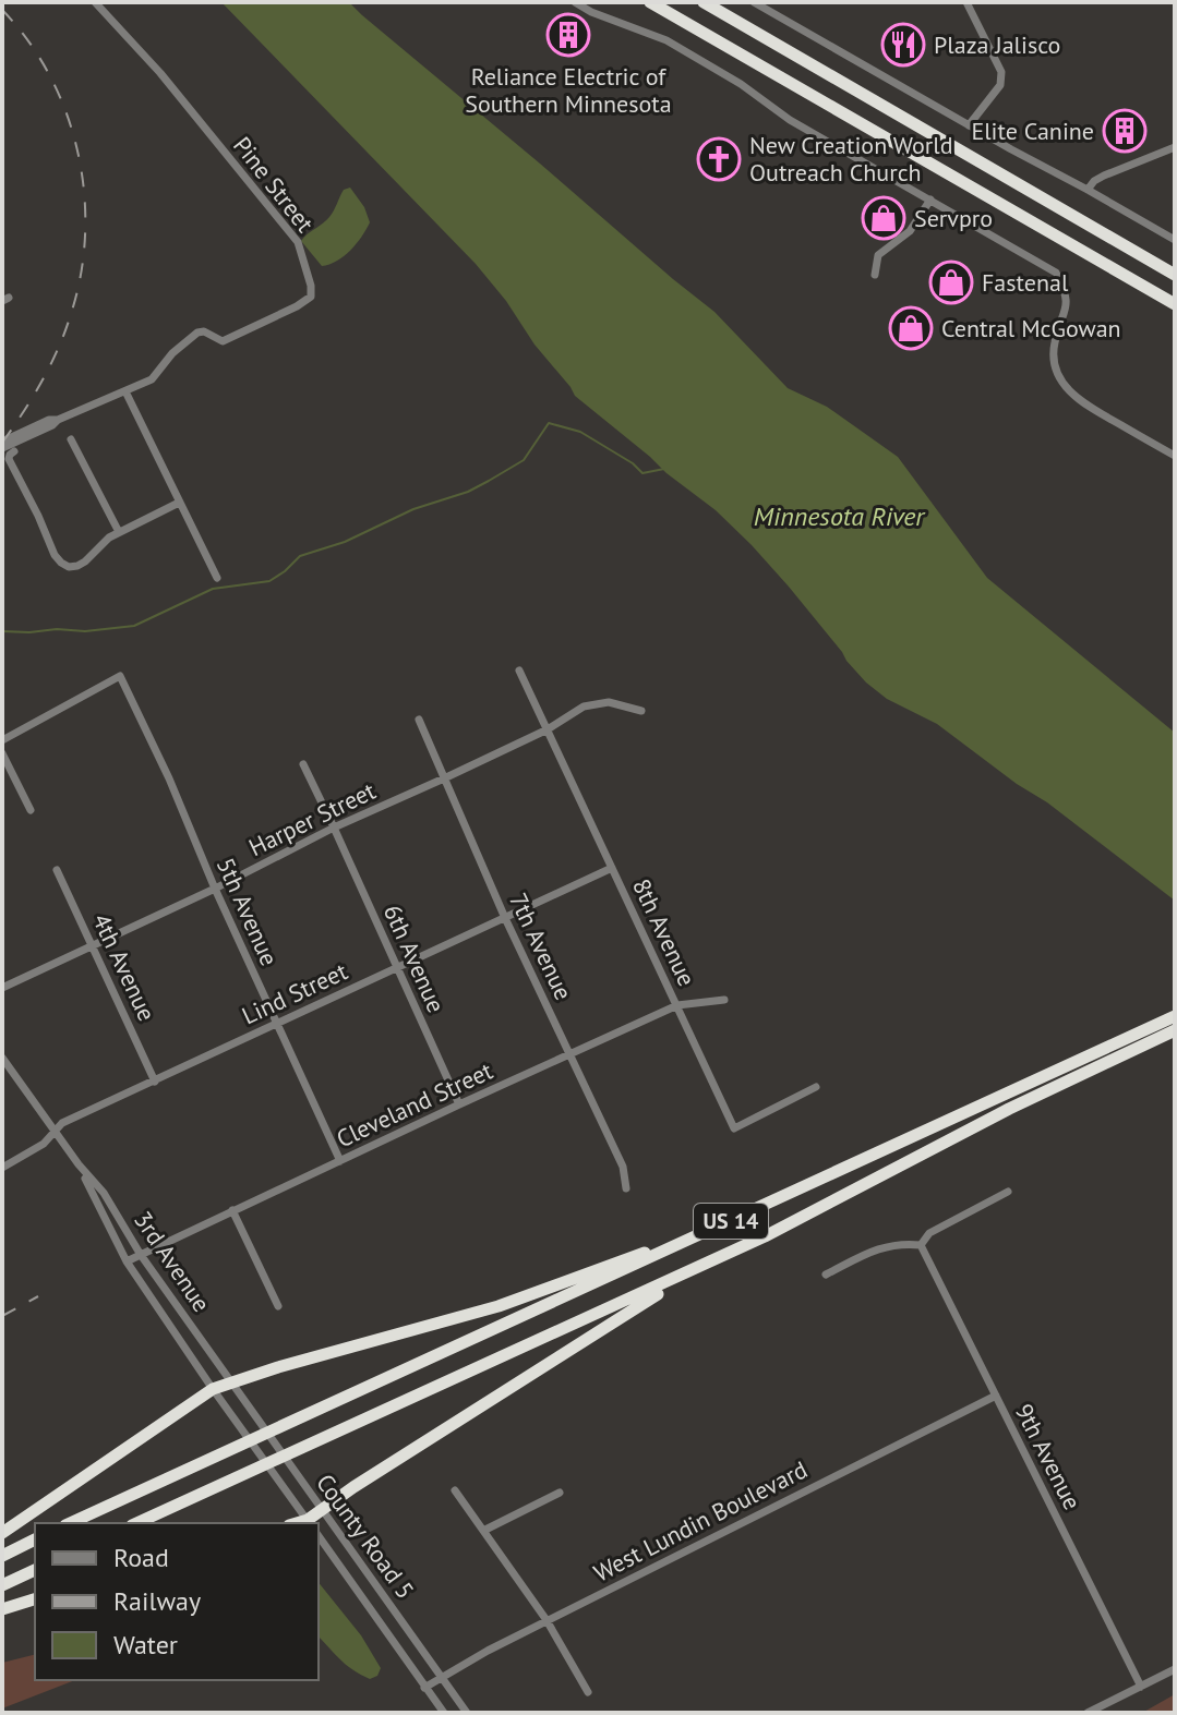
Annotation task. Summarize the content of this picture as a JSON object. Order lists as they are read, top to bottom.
{
  "streets": {
    "highway": ["US 14"],
    "street": [
      "Pine Street",
      "Harper Street",
      "5th Avenue",
      "8th Avenue",
      "7th Avenue",
      "6th Avenue",
      "4th Avenue",
      "Lind Street",
      "Cleveland Street",
      "3rd Avenue",
      "9th Avenue",
      "West Lundin Boulevard",
      "County Road 5"
    ]
  },
  "crossings": [
    ["Harper Street", "5th Avenue"],
    ["Harper Street", "8th Avenue"],
    ["Harper Street", "7th Avenue"],
    ["Harper Street", "6th Avenue"],
    ["Harper Street", "4th Avenue"],
    ["5th Avenue", "Lind Street"],
    ["5th Avenue", "Cleveland Street"],
    ["8th Avenue", "Lind Street"],
    ["8th Avenue", "Cleveland Street"],
    ["7th Avenue", "Lind Street"],
    ["7th Avenue", "Cleveland Street"],
    ["6th Avenue", "Lind Street"],
    ["6th Avenue", "Cleveland Street"],
    ["4th Avenue", "Lind Street"],
    ["Lind Street", "3rd Avenue"],
    ["Cleveland Street", "3rd Avenue"],
    ["3rd Avenue", "County Road 5"],
    ["9th Avenue", "West Lundin Boulevard"],
    ["West Lundin Boulevard", "County Road 5"]
  ],
  "water": ["Minnesota River"],
  "places": {
    "building": ["Reliance Electric of Southern Minnesota", "Elite Canine"],
    "restaurant": ["Plaza Jalisco"],
    "church": ["New Creation World Outreach Church"],
    "shop": ["Servpro", "Fastenal", "Central McGowan"]
  },
  "legend": ["Road", "Railway", "Water"]
}
